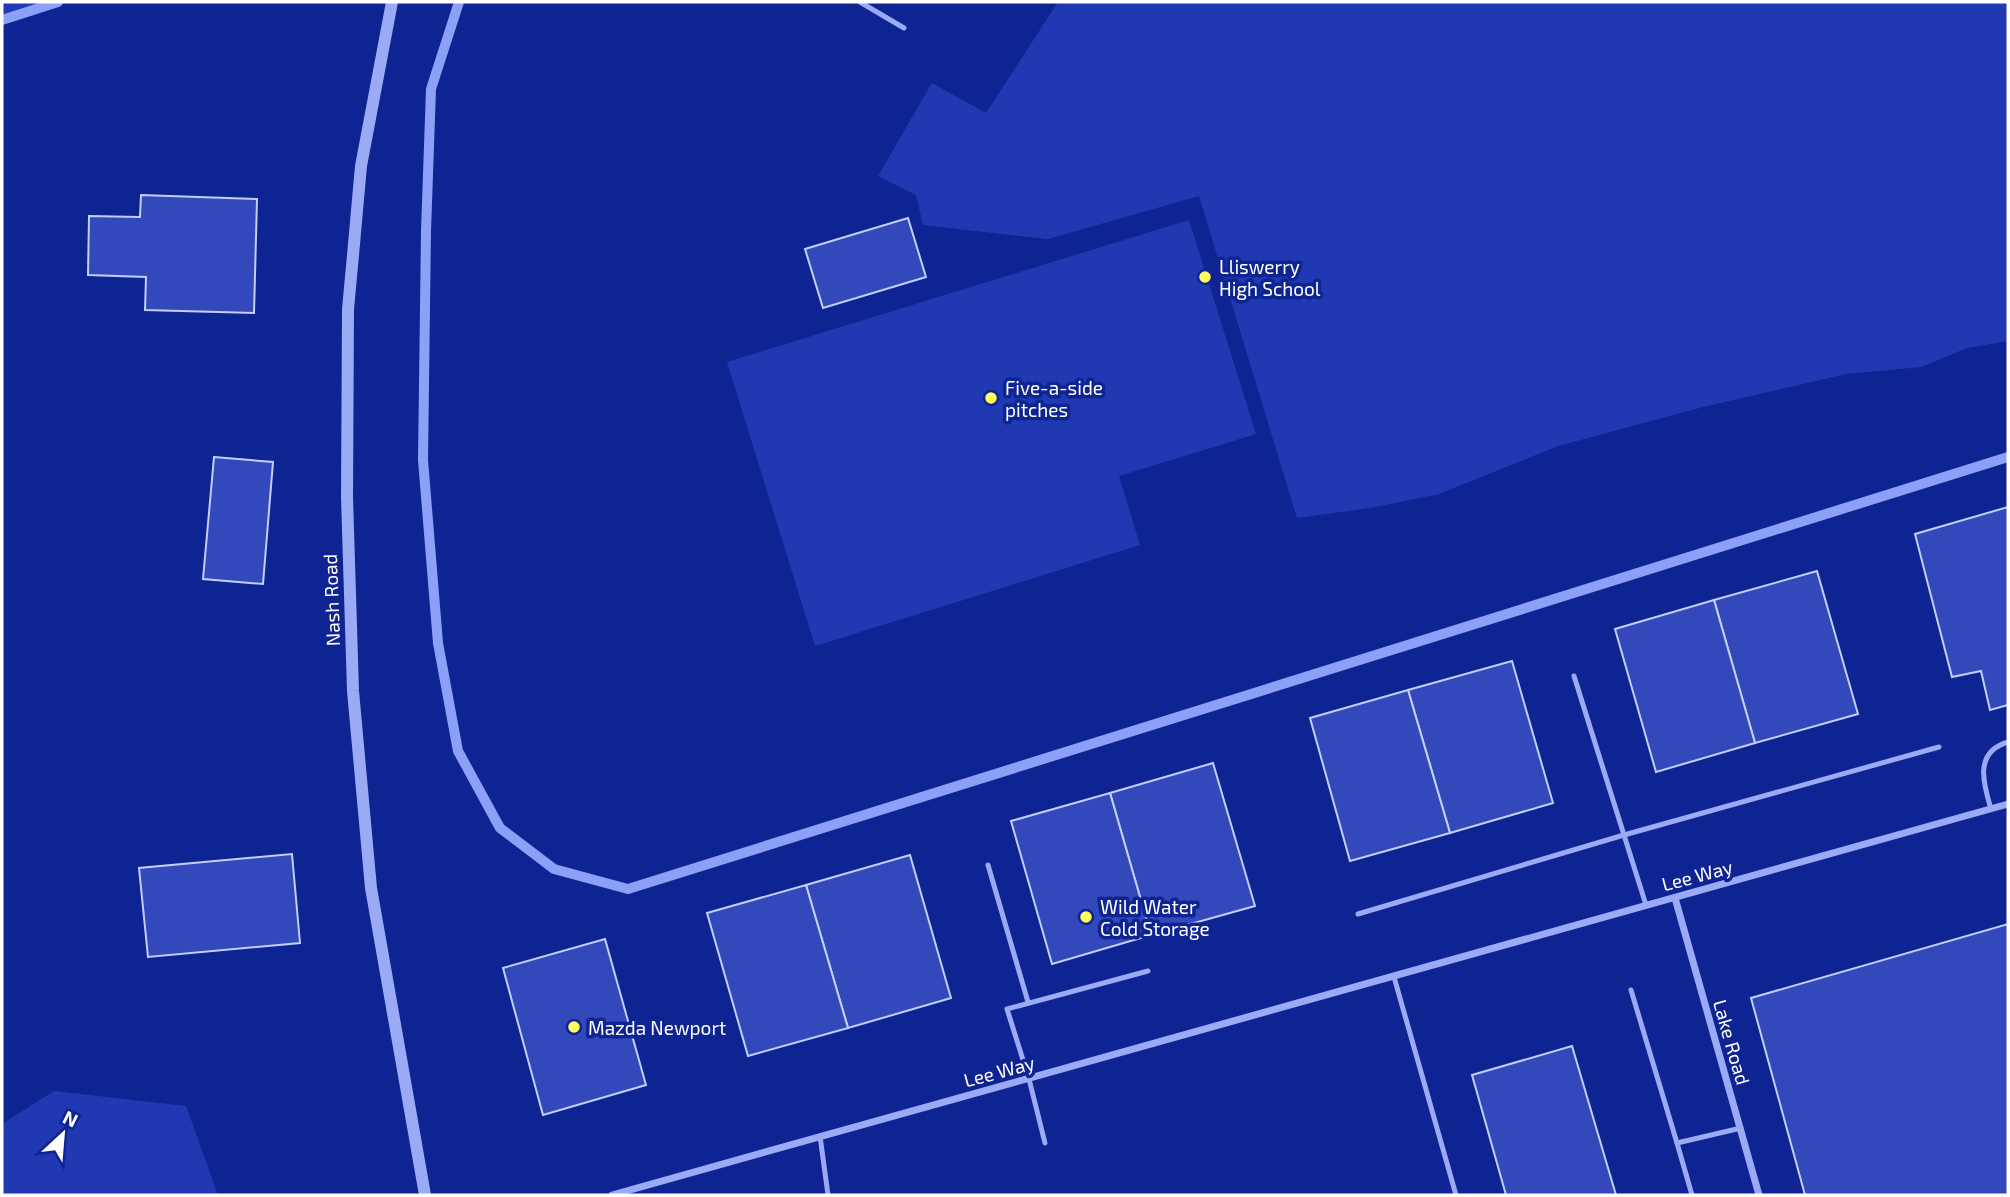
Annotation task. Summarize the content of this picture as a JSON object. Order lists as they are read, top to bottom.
{
  "streets": {
    "street": ["Nash Road", "Lee Way", "Lake Road"]
  },
  "crossings": [
    ["Lee Way", "Lake Road"]
  ],
  "places": [
    "Lliswerry High School",
    "Five-a-side pitches",
    "Wild Water Cold Storage",
    "Mazda Newport"
  ],
  "north": "top right"
}
